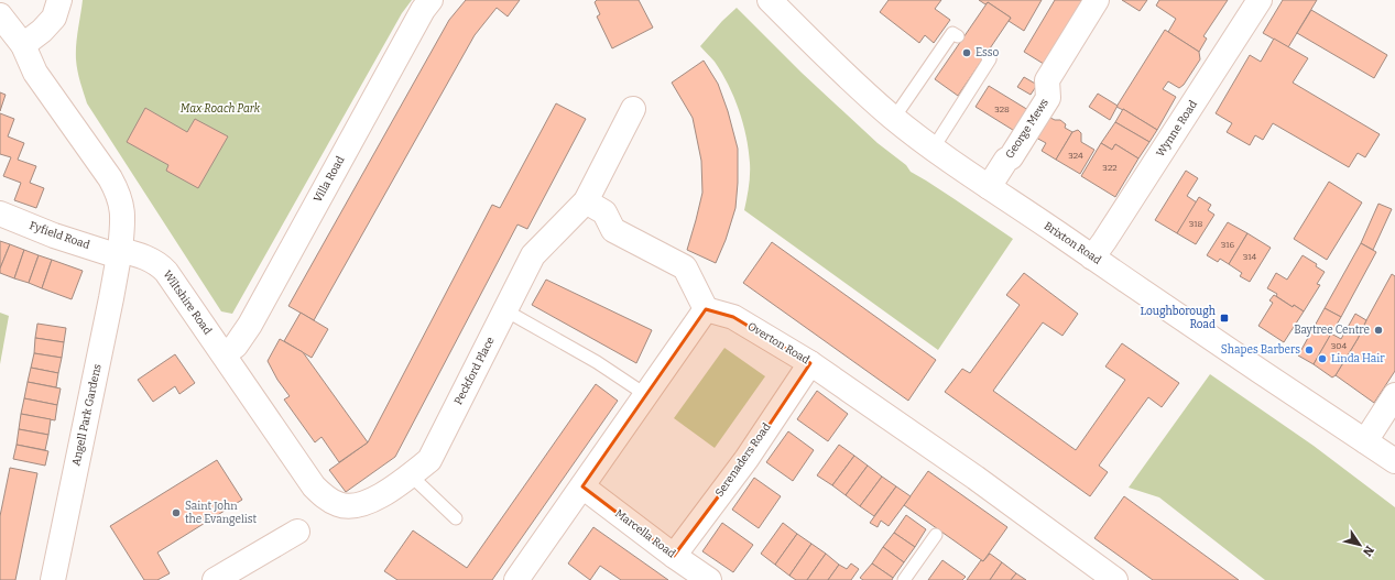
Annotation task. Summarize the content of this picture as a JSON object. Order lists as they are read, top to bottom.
{
  "streets": {
    "main road": [
      "George Mews",
      "Wynne Road",
      "Villa Road",
      "Fyfield Road",
      "Brixton Road",
      "Wiltshire Road",
      "Overton Road",
      "Peckford Place",
      "Angell Park Gardens",
      "Serenaders Road",
      "Marcella Road"
    ]
  },
  "crossings": [
    ["George Mews", "Brixton Road"],
    ["Wynne Road", "Brixton Road"],
    ["Villa Road", "Wiltshire Road"],
    ["Fyfield Road", "Wiltshire Road"],
    ["Fyfield Road", "Angell Park Gardens"],
    ["Wiltshire Road", "Peckford Place"],
    ["Wiltshire Road", "Angell Park Gardens"],
    ["Overton Road", "Serenaders Road"],
    ["Serenaders Road", "Marcella Road"]
  ],
  "parks": ["Max Roach Park"],
  "places": {
    "other": [
      "Esso",
      "Baytree Centre",
      "Shapes Barbers",
      "Linda Hair",
      "Saint John the Evangelist"
    ],
    "transit": ["Loughborough Road"]
  },
  "house_numbers": [
    "328",
    "324",
    "322",
    "318",
    "316",
    "314",
    "304"
  ],
  "north": "bottom right"
}
